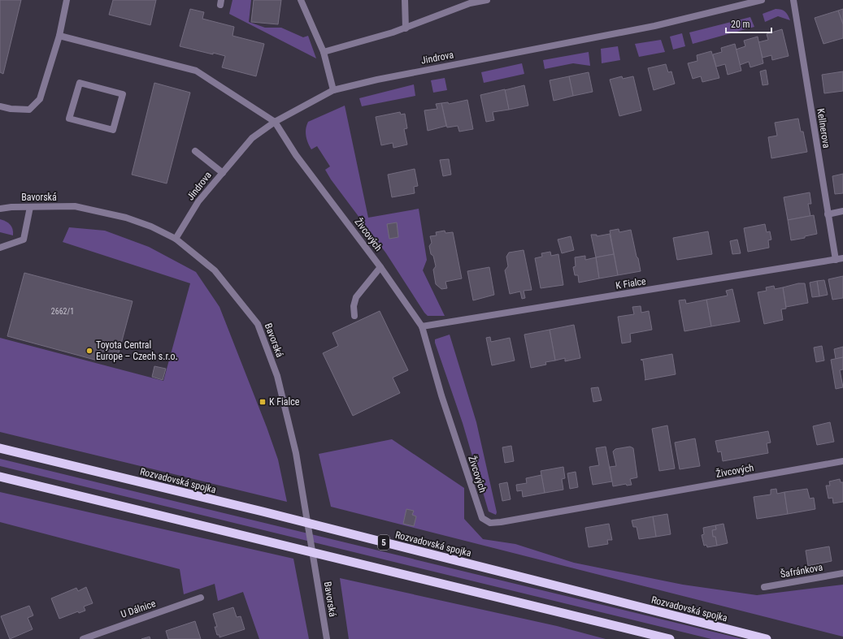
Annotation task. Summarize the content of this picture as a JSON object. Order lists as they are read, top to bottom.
{
  "streets": {
    "highway": ["Rozvadovská spojka", "5"],
    "street": [
      "Jindrova",
      "Kellnerova",
      "Bavorská",
      "Živcových",
      "K Fialce",
      "Šafránkova",
      "U Dálnice"
    ]
  },
  "crossings": [
    ["Jindrova", "Bavorská"],
    ["Jindrova", "Živcových"],
    ["Kellnerova", "K Fialce"],
    ["Živcových", "K Fialce"]
  ],
  "places": {
    "other": ["Toyota Central Europe – Czech s.r.o."],
    "transit": ["K Fialce"]
  },
  "house_numbers": ["2662/1"],
  "scale_bar": "20 m"
}
